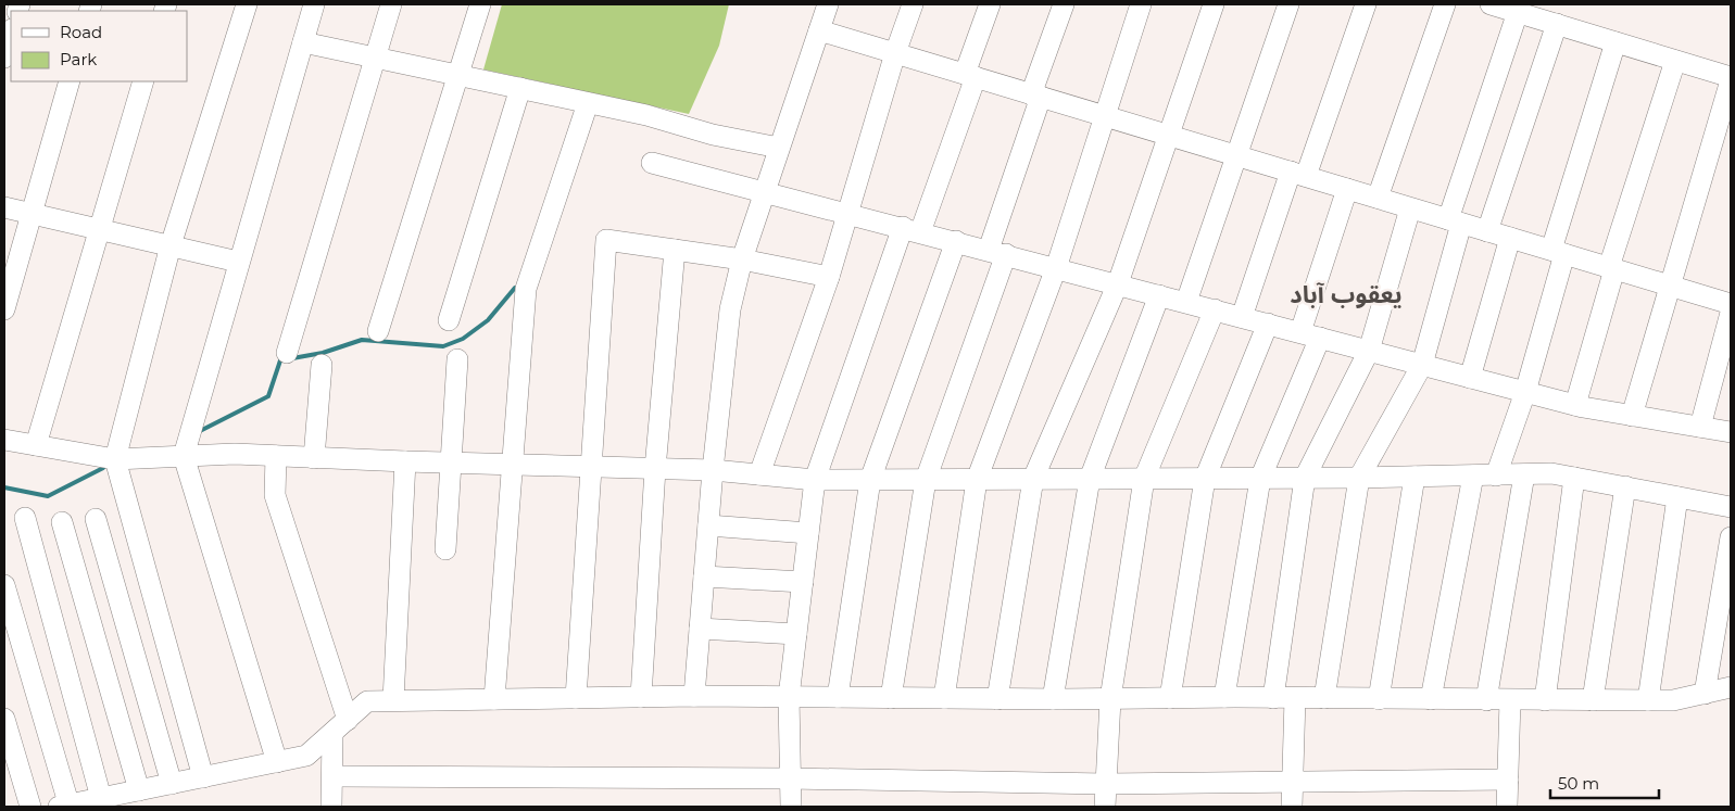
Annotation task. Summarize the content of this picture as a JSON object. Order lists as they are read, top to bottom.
{
  "districts": ["یعقوب آباد"],
  "legend": ["Road", "Park"],
  "scale_bar": "50 m"
}
